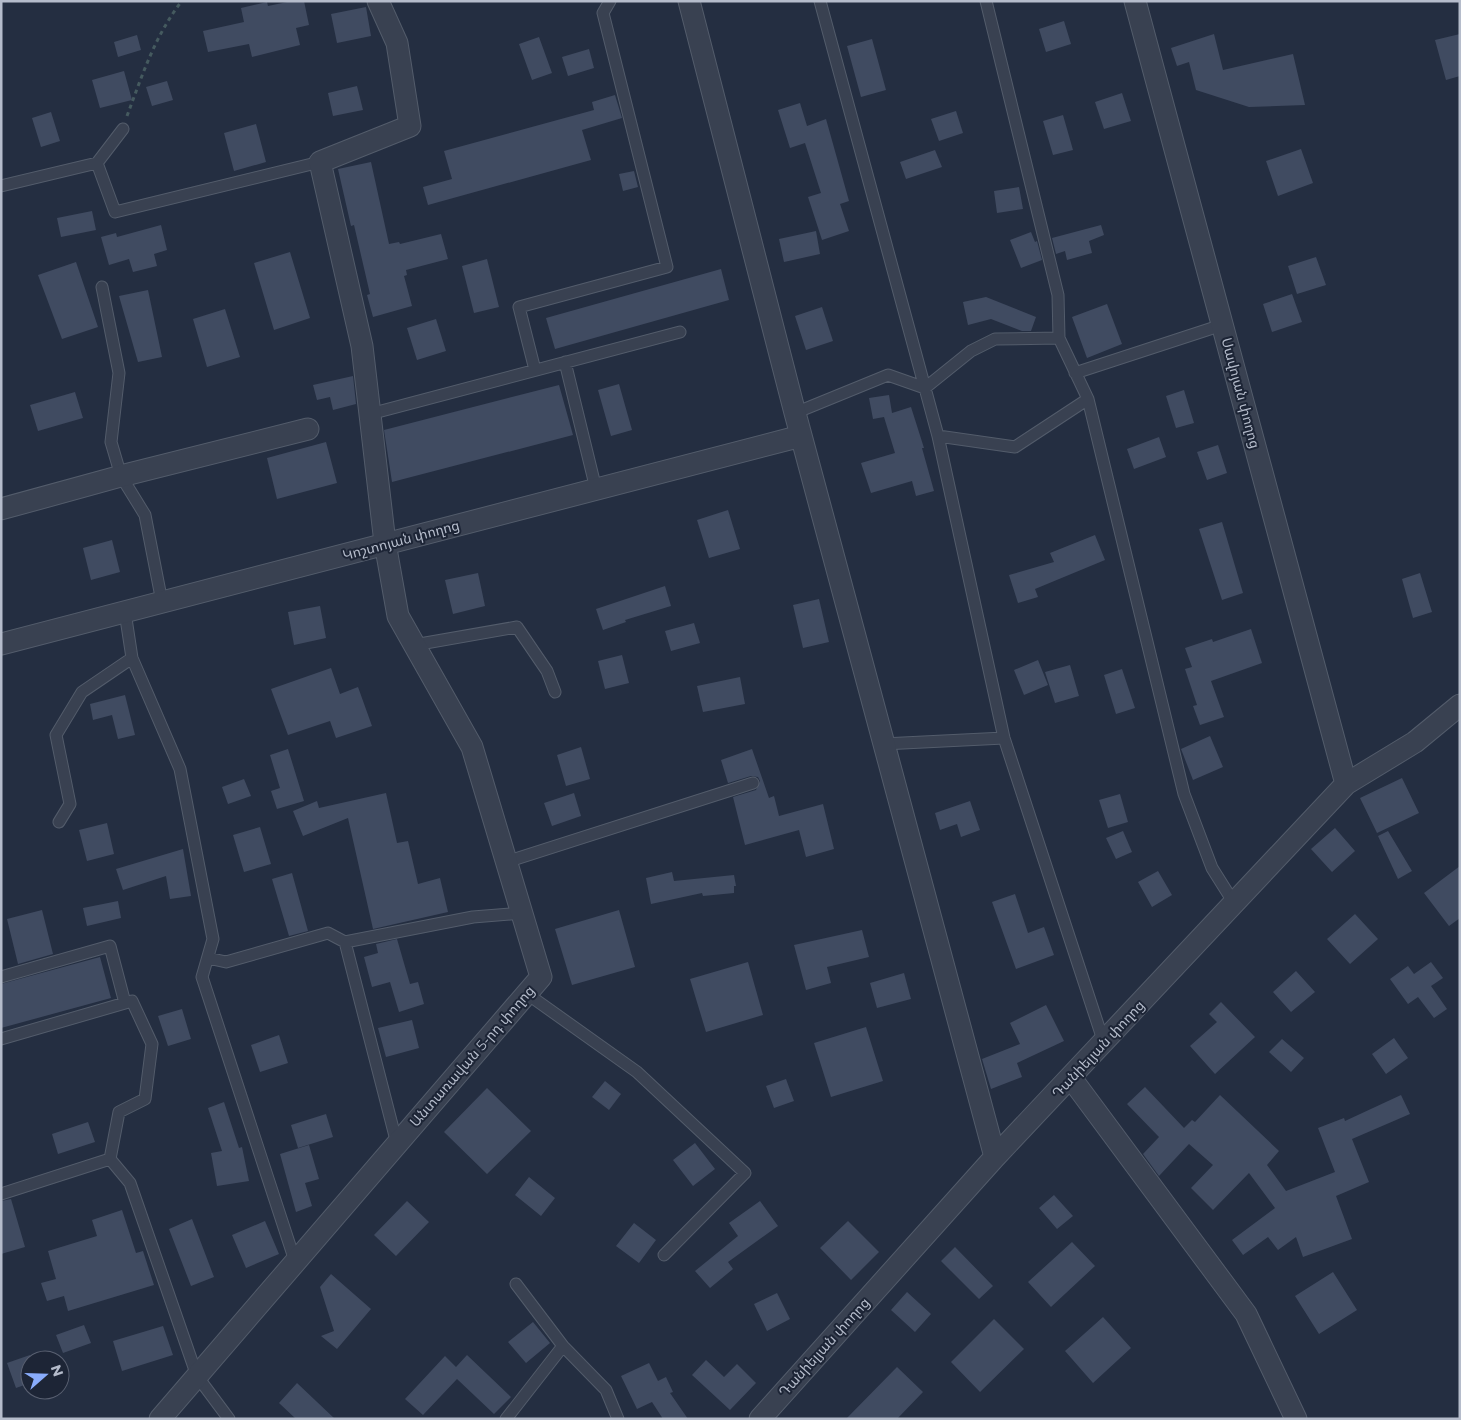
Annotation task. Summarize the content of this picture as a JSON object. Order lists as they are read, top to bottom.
{
  "streets": {
    "street": [
      "Սավոյան փողոց",
      "Կոշտոյան փողոց",
      "Դանիելյան փողոց",
      "Անտառավան 5-րդ փողոց"
    ]
  },
  "crossings": [
    ["Սավոյան փողոց", "Դանիելյան փողոց"],
    ["Կոշտոյան փողոց", "Անտառավան 5-րդ փողոց"]
  ],
  "north": "right"
}
